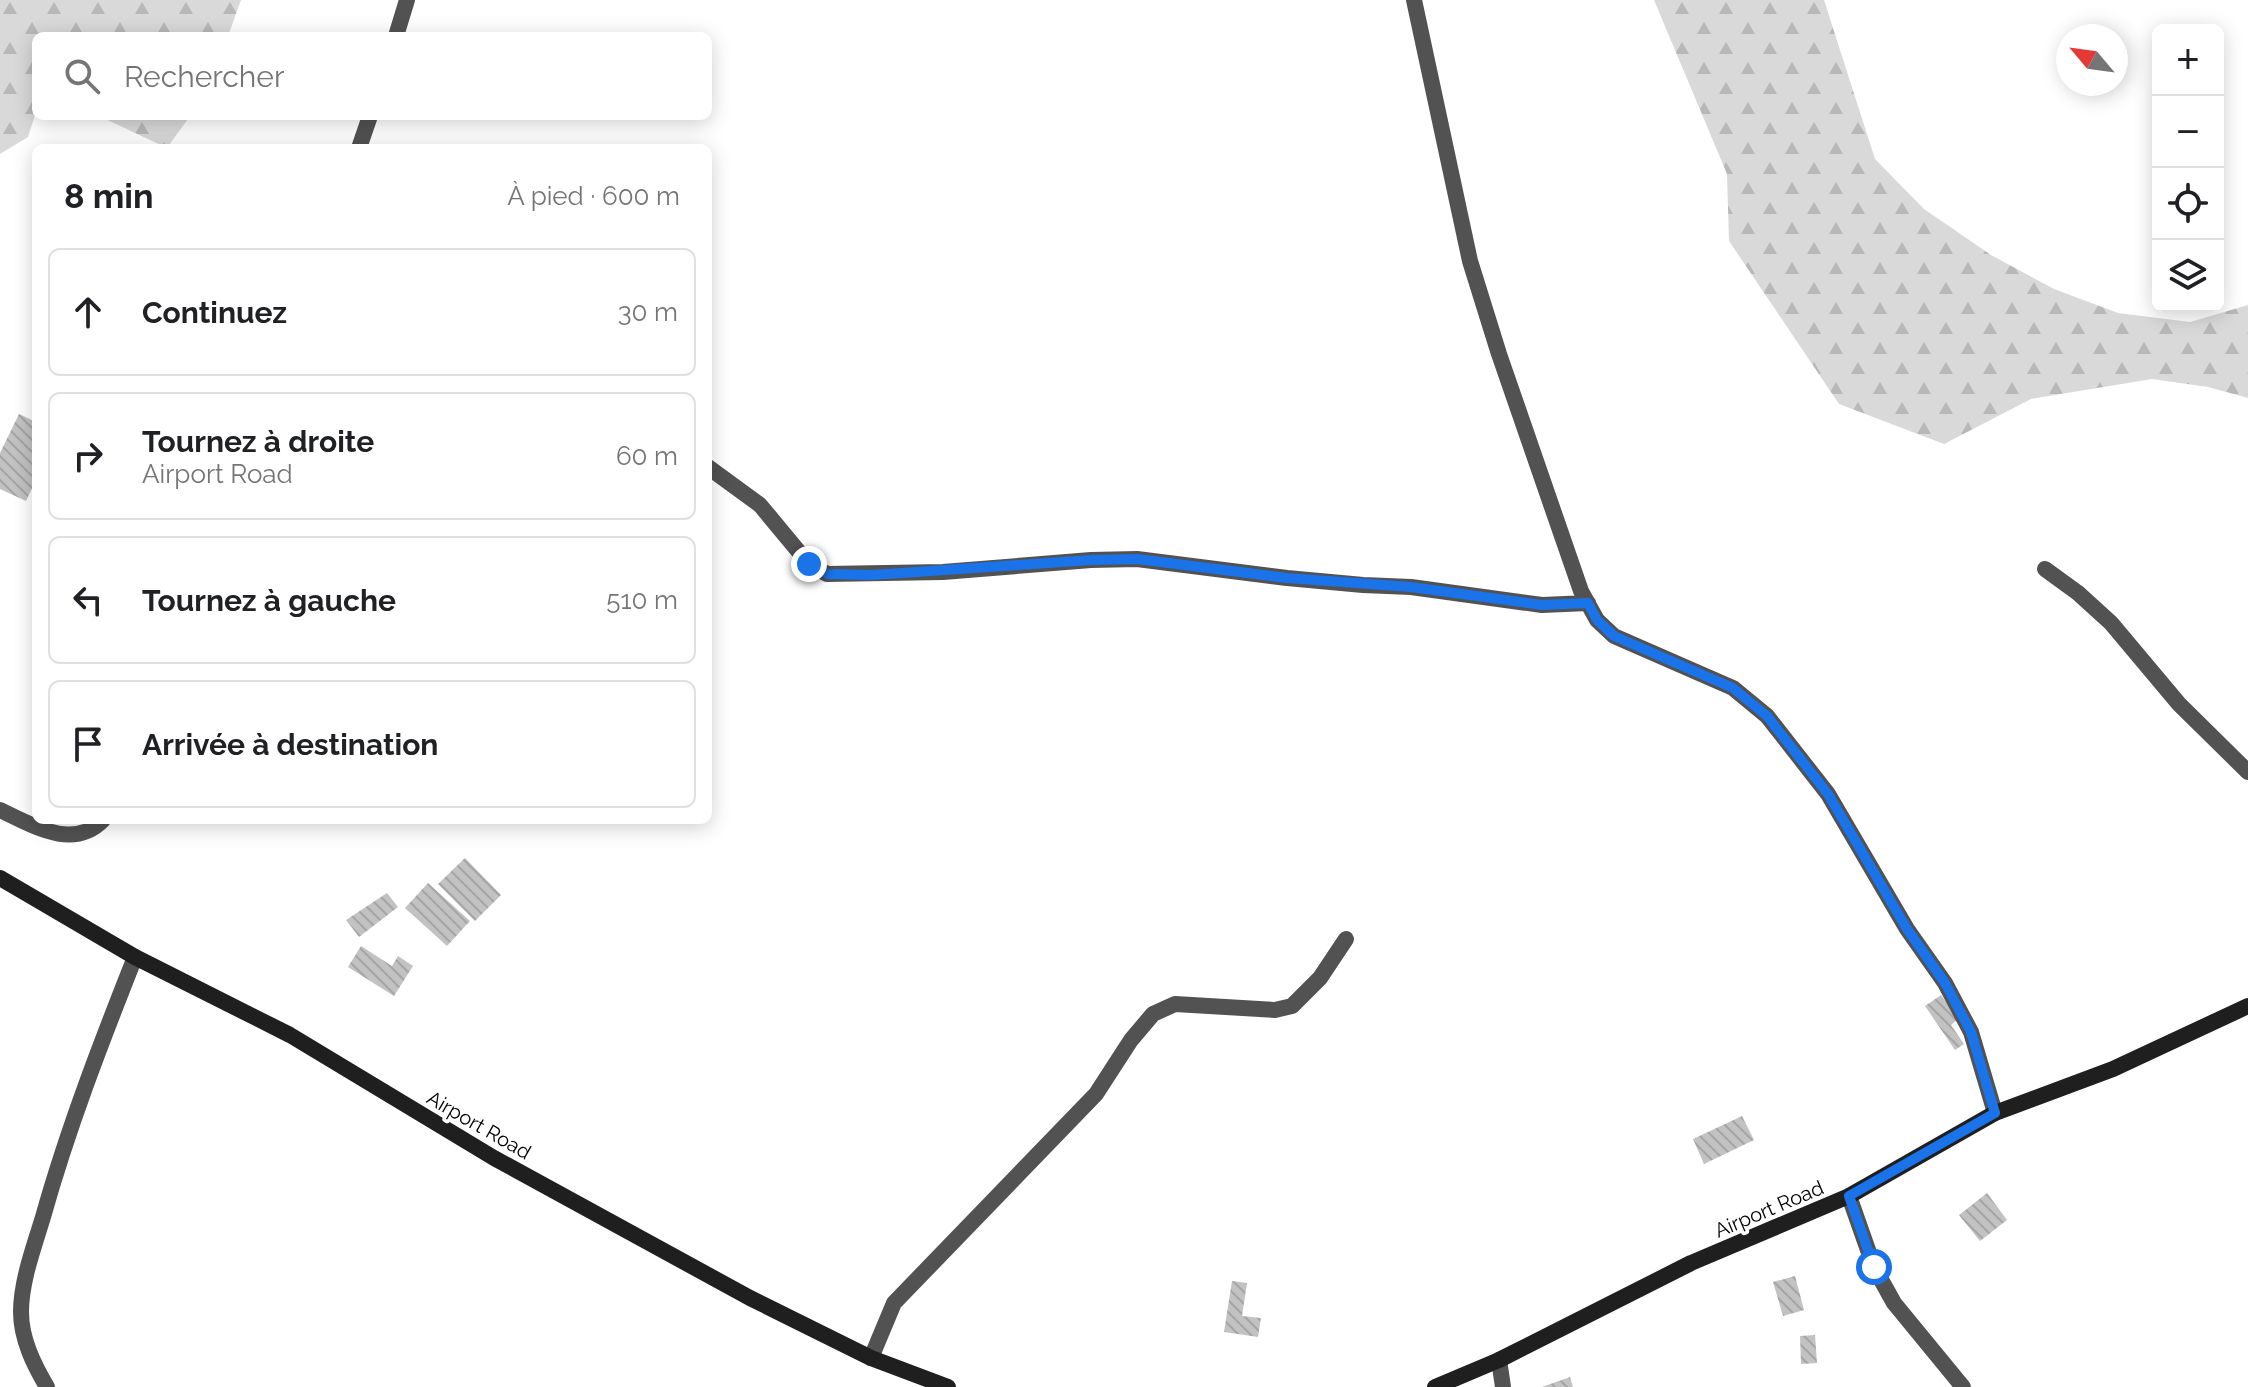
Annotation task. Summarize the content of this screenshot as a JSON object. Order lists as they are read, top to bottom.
{
  "streets": {
    "main road": ["Airport Road"]
  },
  "north": "top left",
  "page": {
    "map_buttons": ["+", "−"],
    "search": "Rechercher",
    "heading": ["8 min", "À pied · 600 m"],
    "list": [
      ["Continuez", "30 m"],
      ["Tournez à droite", "Airport Road", "60 m"],
      ["Tournez à gauche", "510 m"],
      "Arrivée à destination"
    ]
  }
}
